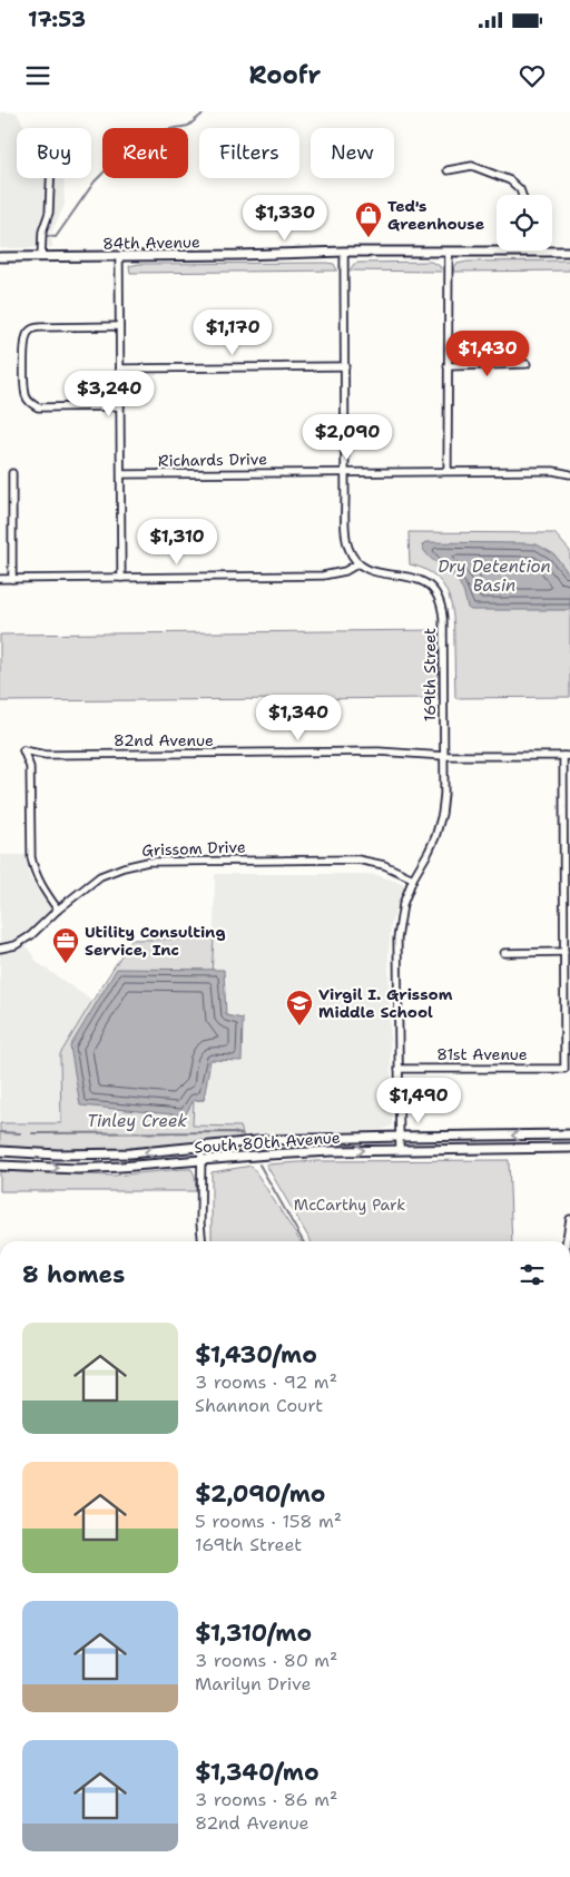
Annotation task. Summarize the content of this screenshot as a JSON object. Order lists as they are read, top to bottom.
{
  "streets": {
    "street": [
      "84th Avenue",
      "Richards Drive",
      "169th Street",
      "82nd Avenue",
      "Grissom Drive",
      "81st Avenue",
      "South 80th Avenue"
    ]
  },
  "crossings": [
    ["169th Street", "82nd Avenue"],
    ["169th Street", "Grissom Drive"],
    ["169th Street", "81st Avenue"],
    ["169th Street", "South 80th Avenue"],
    ["82nd Avenue", "Grissom Drive"]
  ],
  "water": ["Dry Detention Basin", "Tinley Creek"],
  "parks": ["McCarthy Park"],
  "places": {
    "shop": ["Ted's Greenhouse"],
    "office": ["Utility Consulting Service, Inc"],
    "school or university": ["Virgil I. Grissom Middle School"]
  },
  "page": {
    "status": "17:53",
    "header": "Roofr",
    "chip": [
      "Buy",
      "Rent",
      "Filters",
      "New"
    ],
    "price": [
      "$1,330",
      "$1,170",
      "$1,430",
      "$3,240",
      "$2,090",
      "$1,310",
      "$1,340",
      "$1,490"
    ],
    "heading": "8 homes",
    "list": [
      {
        "name": "$1,430/mo",
        "note": "3 rooms · 92 m² · Shannon Court"
      },
      {
        "name": "$2,090/mo",
        "note": "5 rooms · 158 m² · 169th Street"
      },
      {
        "name": "$1,310/mo",
        "note": "3 rooms · 80 m² · Marilyn Drive"
      },
      {
        "name": "$1,340/mo",
        "note": "3 rooms · 86 m² · 82nd Avenue"
      }
    ]
  }
}
